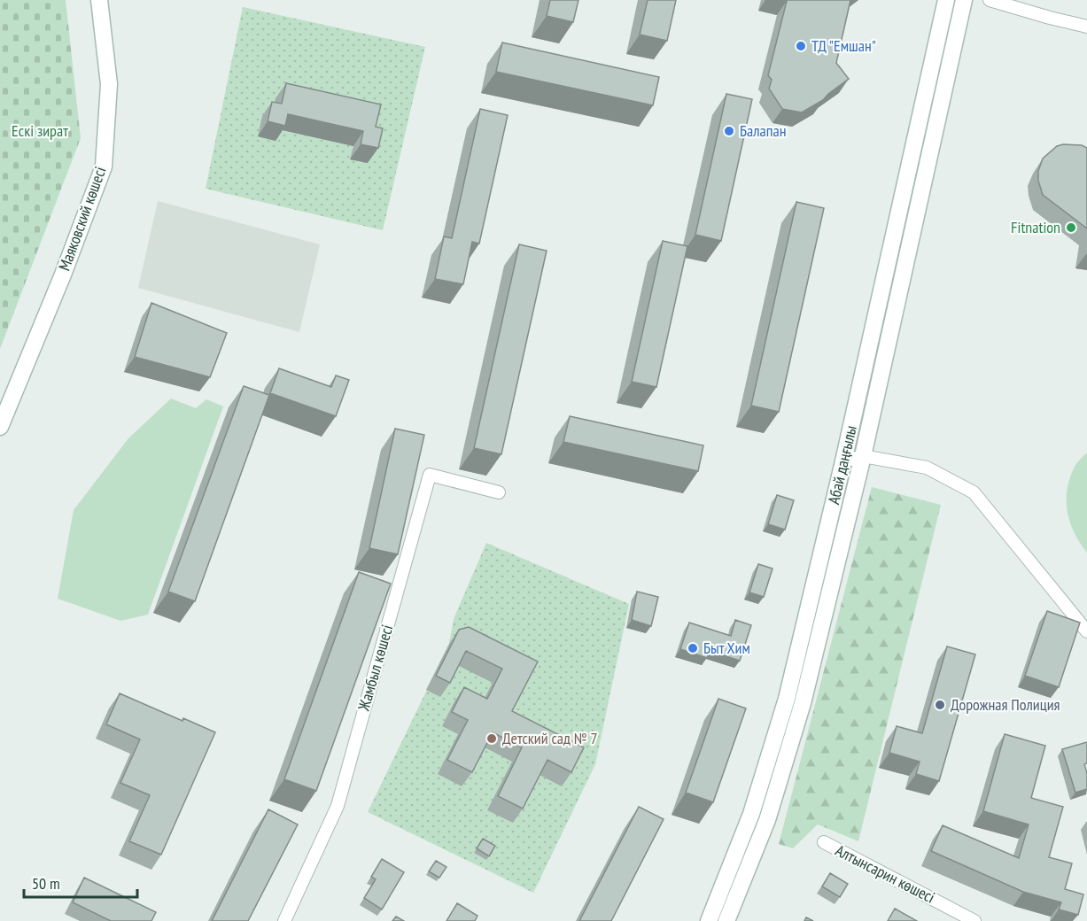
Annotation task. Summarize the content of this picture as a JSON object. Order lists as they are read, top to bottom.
{
  "streets": {
    "main road": ["Маяковский көшесі", "Абай даңғылы"],
    "street": ["Жамбыл көшесі", "Алтынсарин көшесі"]
  },
  "parks": ["Ескі зират"],
  "places": [
    "ТД \"Емшан\"",
    "Балапан",
    "Fitnation",
    "Быт Хим",
    "Дорожная Полиция",
    "Детский сад № 7"
  ],
  "scale_bar": "50 m"
}
